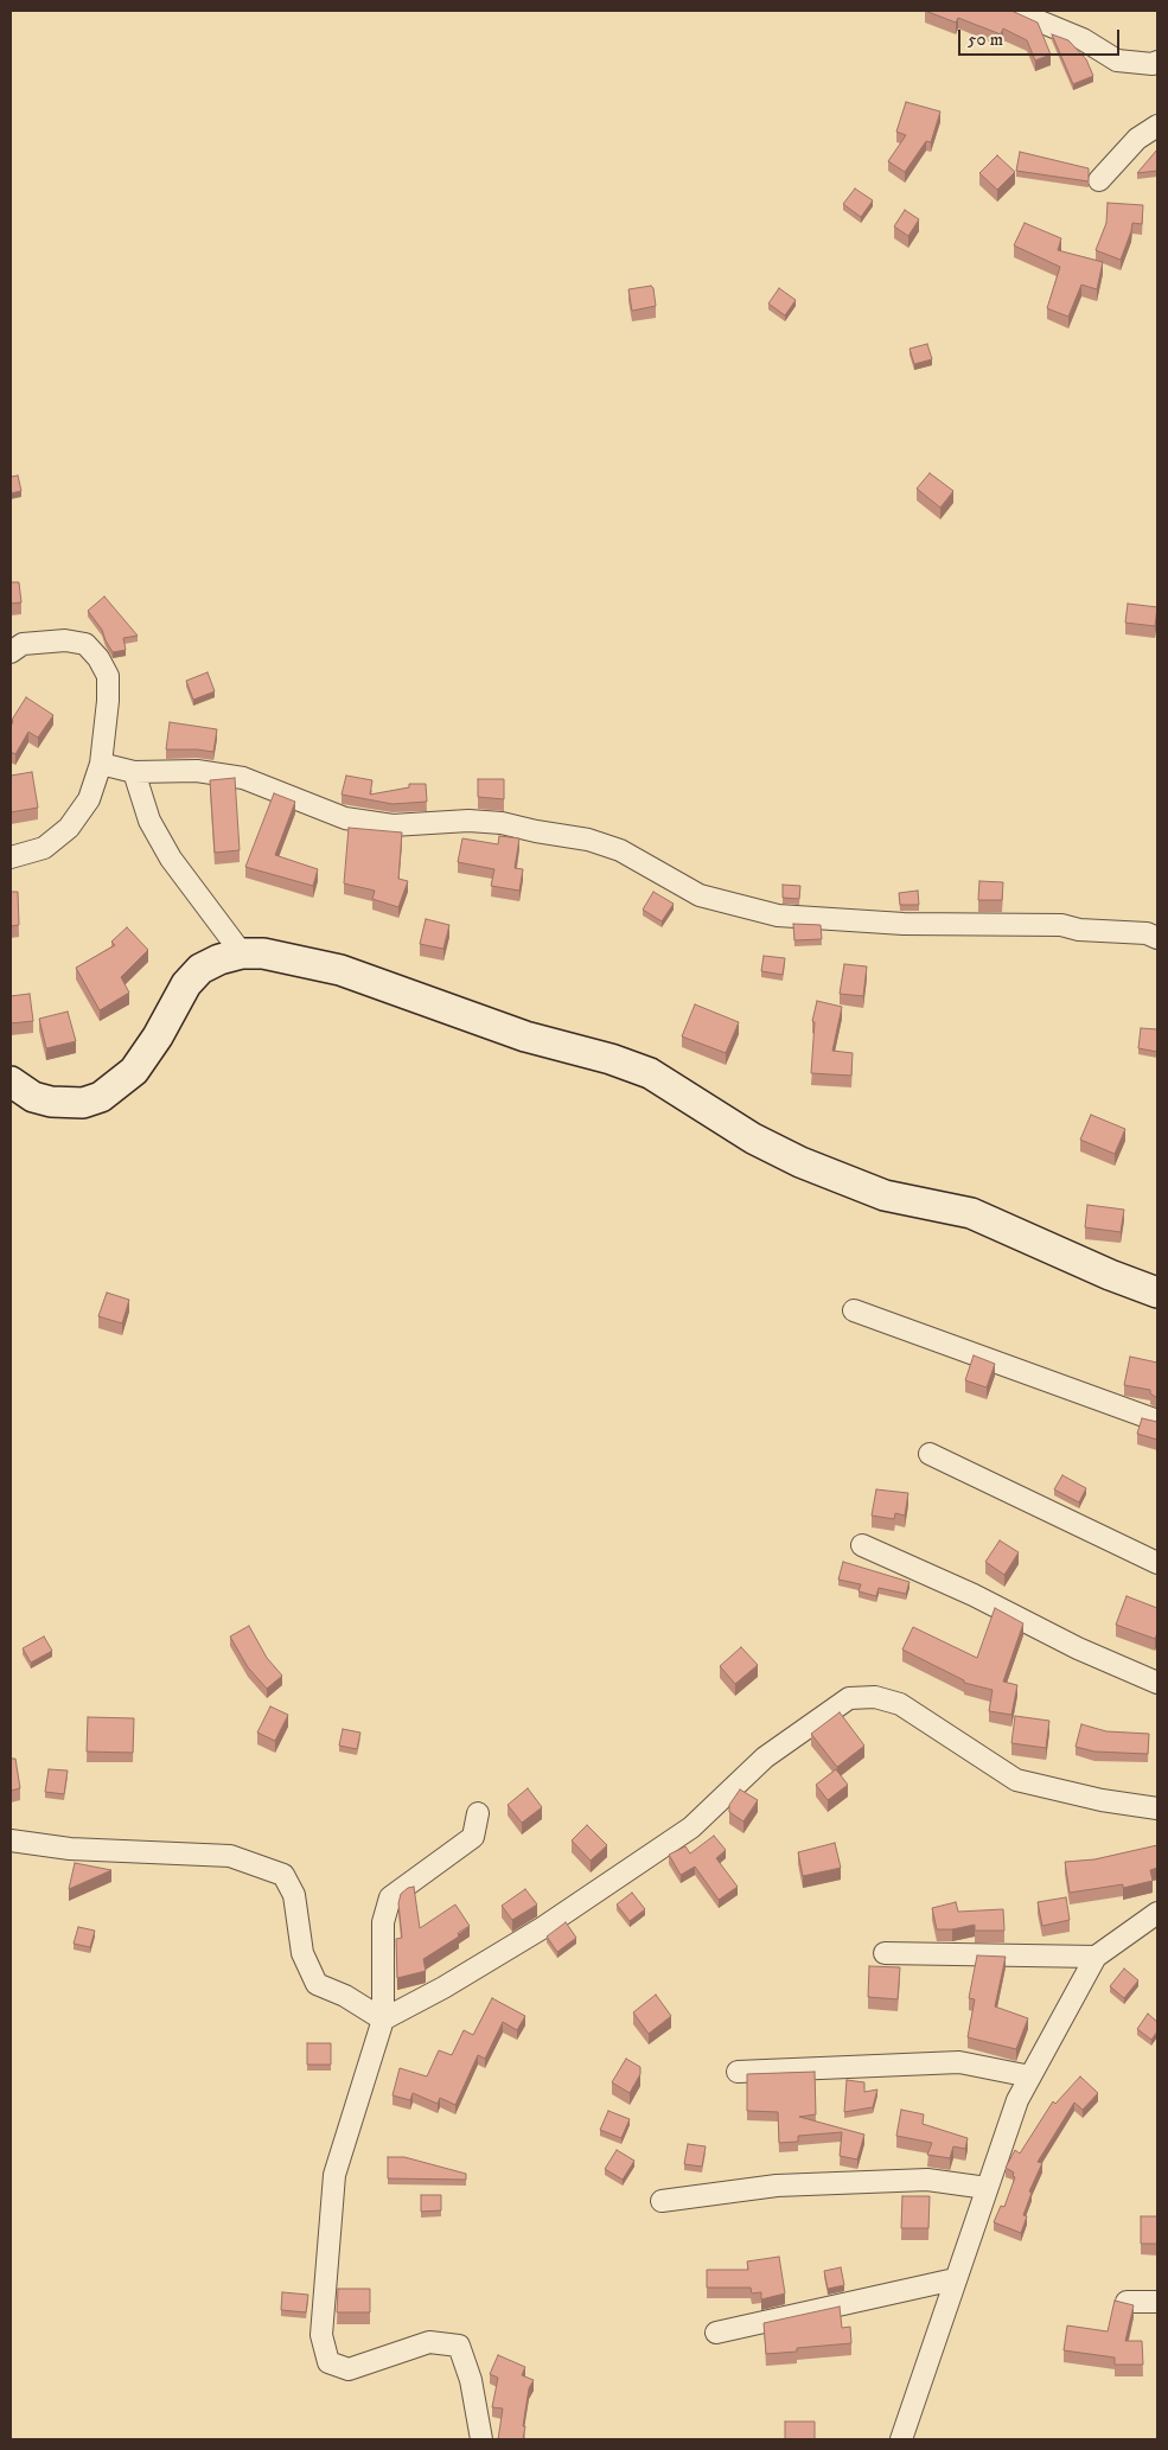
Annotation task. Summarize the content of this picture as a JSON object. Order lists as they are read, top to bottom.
{
  "scale_bar": "50 m"
}
